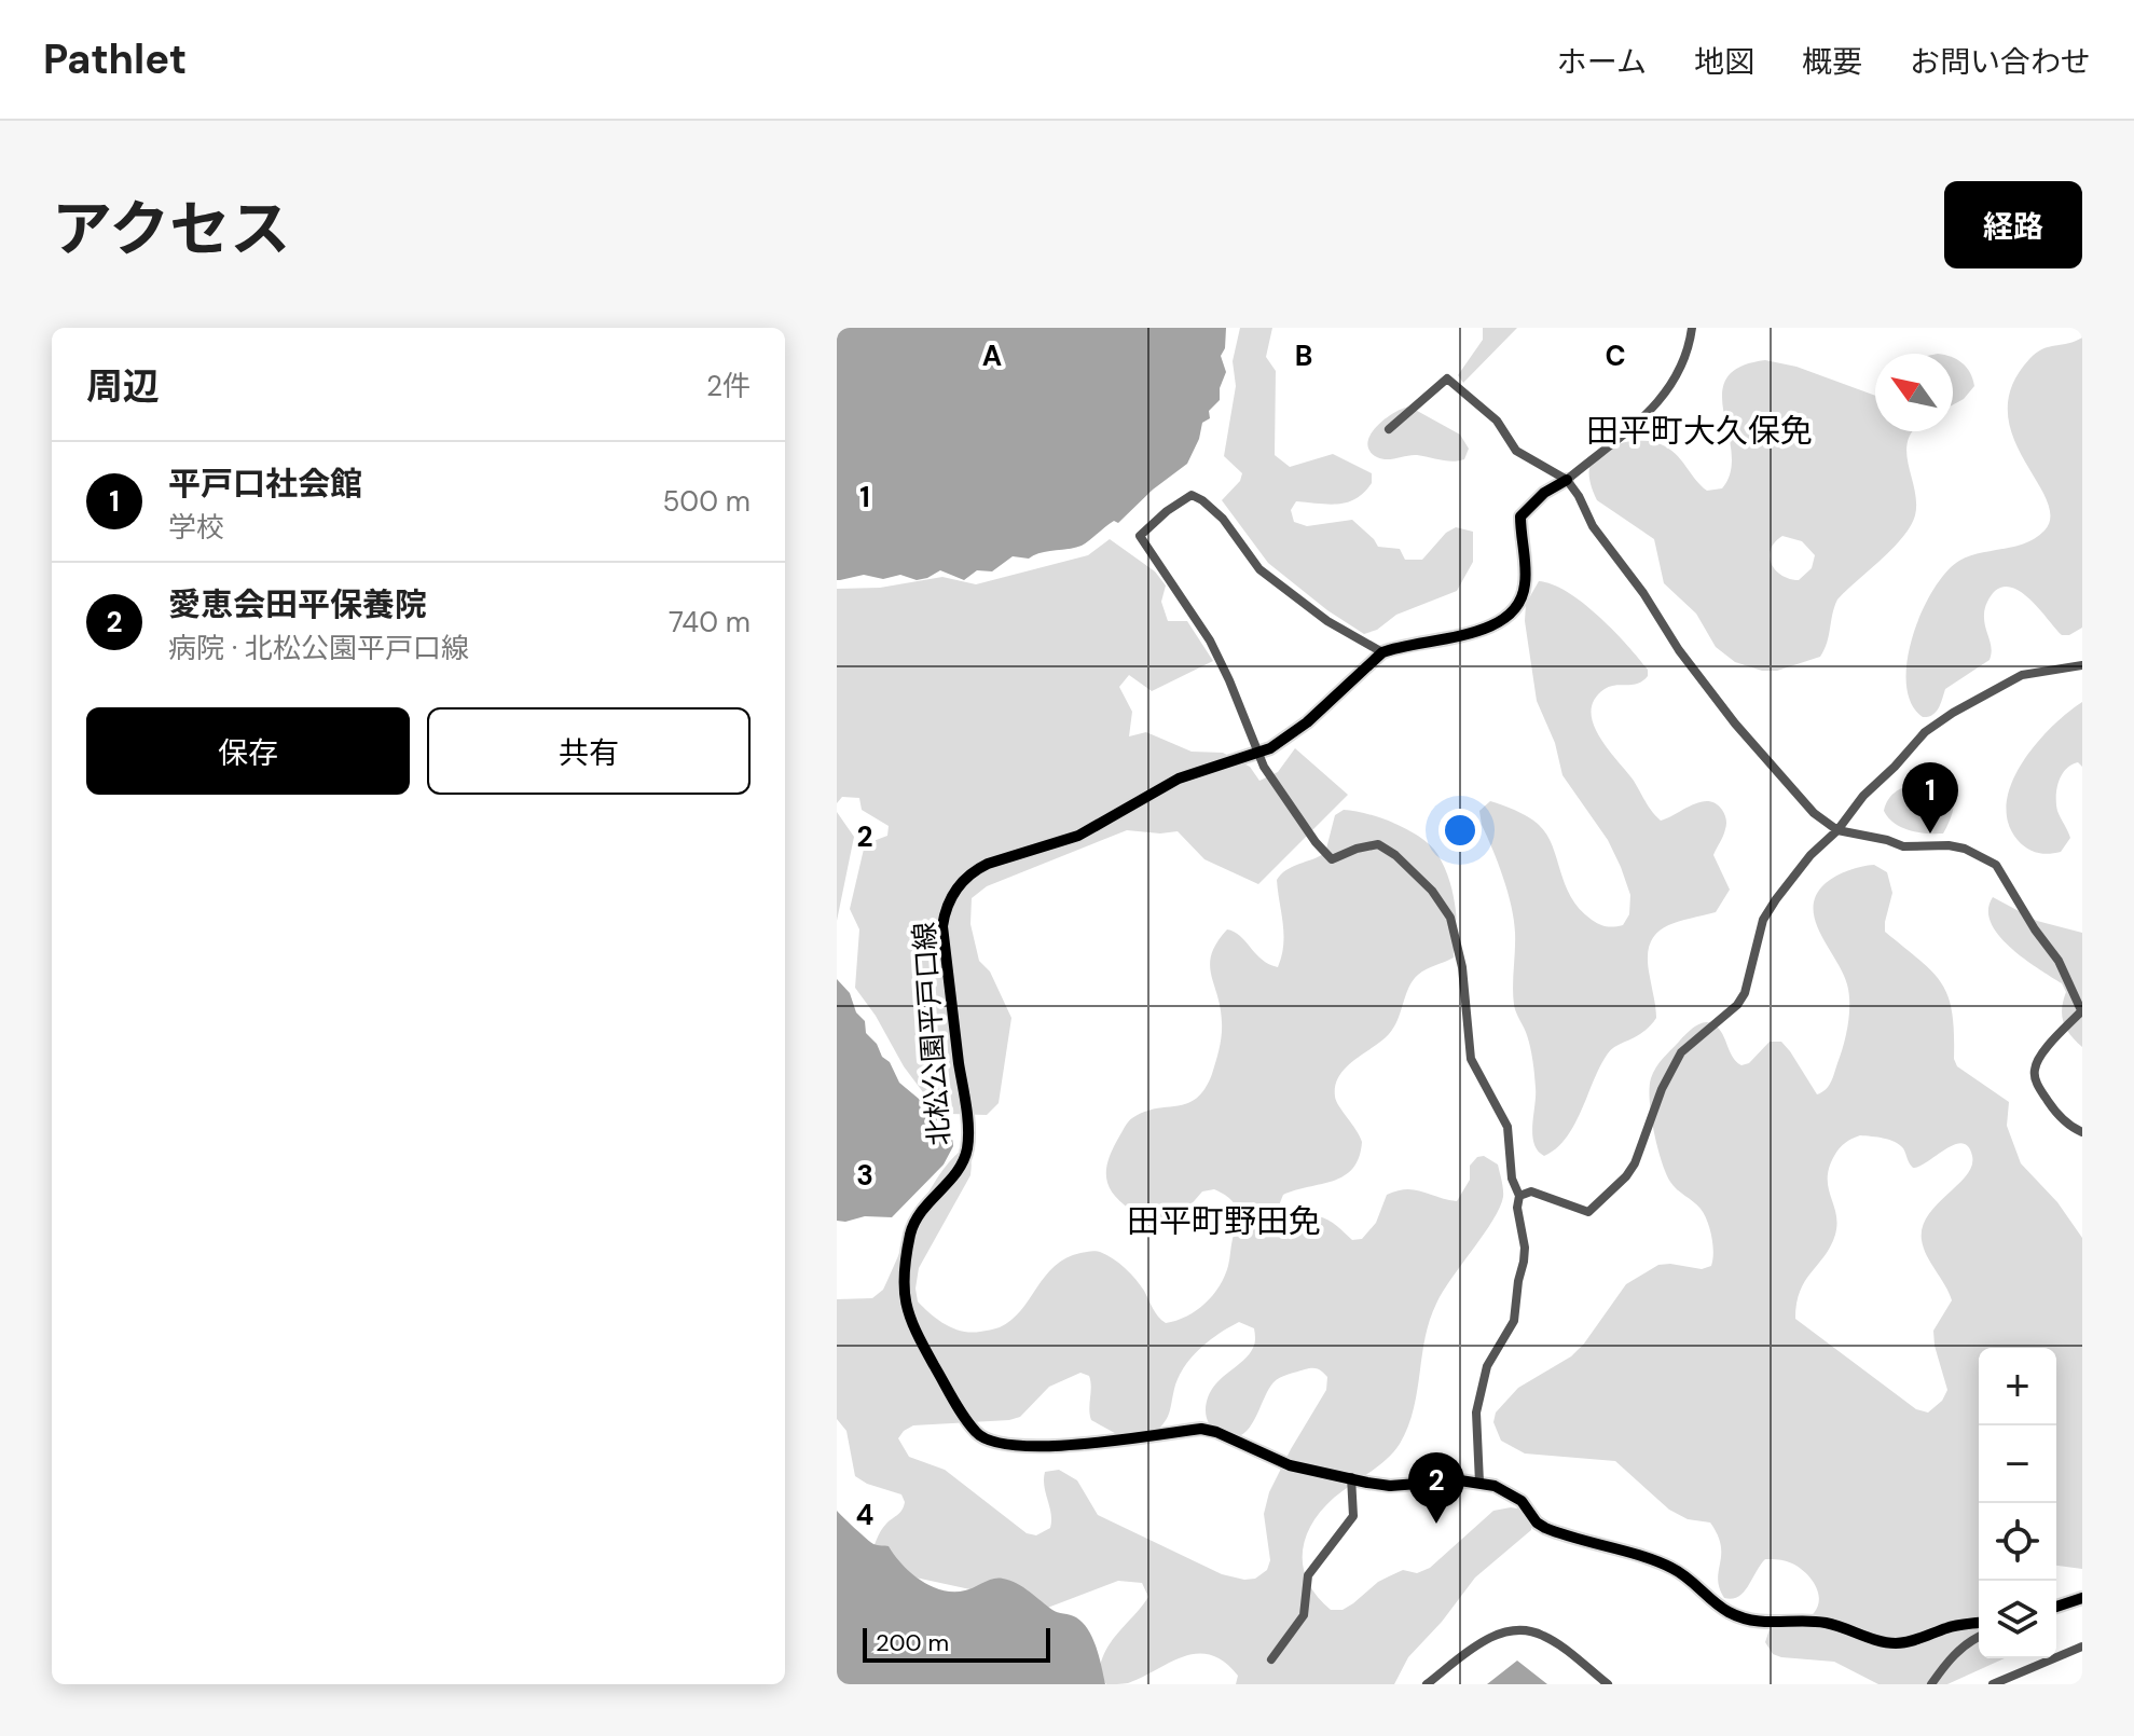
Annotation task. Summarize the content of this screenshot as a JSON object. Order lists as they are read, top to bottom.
{
  "streets": {
    "main road": ["北松公園平戸口線"]
  },
  "districts": ["田平町大久保免", "田平町野田免"],
  "scale_bar": "200 m",
  "north": "top left",
  "page": {
    "header": "Pathlet",
    "nav": [
      "ホーム",
      "地図",
      "概要",
      "お問い合わせ"
    ],
    "title": "アクセス",
    "buttons": [
      "経路",
      ["保存", "共有"]
    ],
    "heading": ["周辺", "2件"],
    "list": [
      {
        "mark": "1",
        "name": "平戸口社会館",
        "note": "学校",
        "value": "500 m"
      },
      {
        "mark": "2",
        "name": "愛恵会田平保養院",
        "note": "病院 · 北松公園平戸口線",
        "value": "740 m"
      }
    ],
    "pins": ["1", "2"],
    "map_buttons": ["+", "−"],
    "scale": "200 m"
  },
  "grid": {
    "columns": ["A", "B", "C"],
    "rows": [
      "1",
      "2",
      "3",
      "4"
    ]
  }
}
